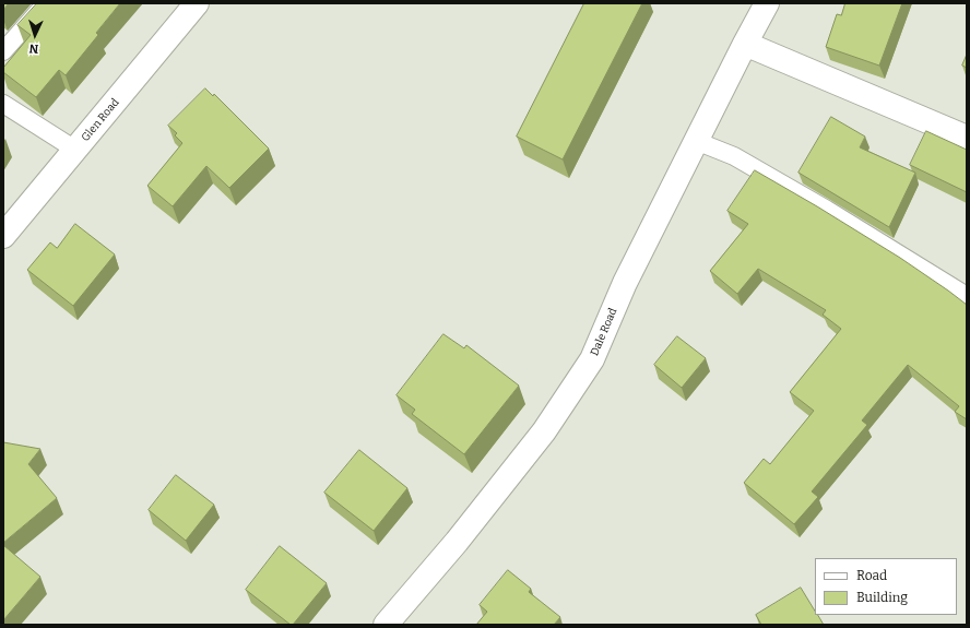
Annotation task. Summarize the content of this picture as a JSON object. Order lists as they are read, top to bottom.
{
  "streets": {
    "street": ["Glen Road", "Dale Road"]
  },
  "legend": ["Road", "Building"],
  "north": "bottom"
}
